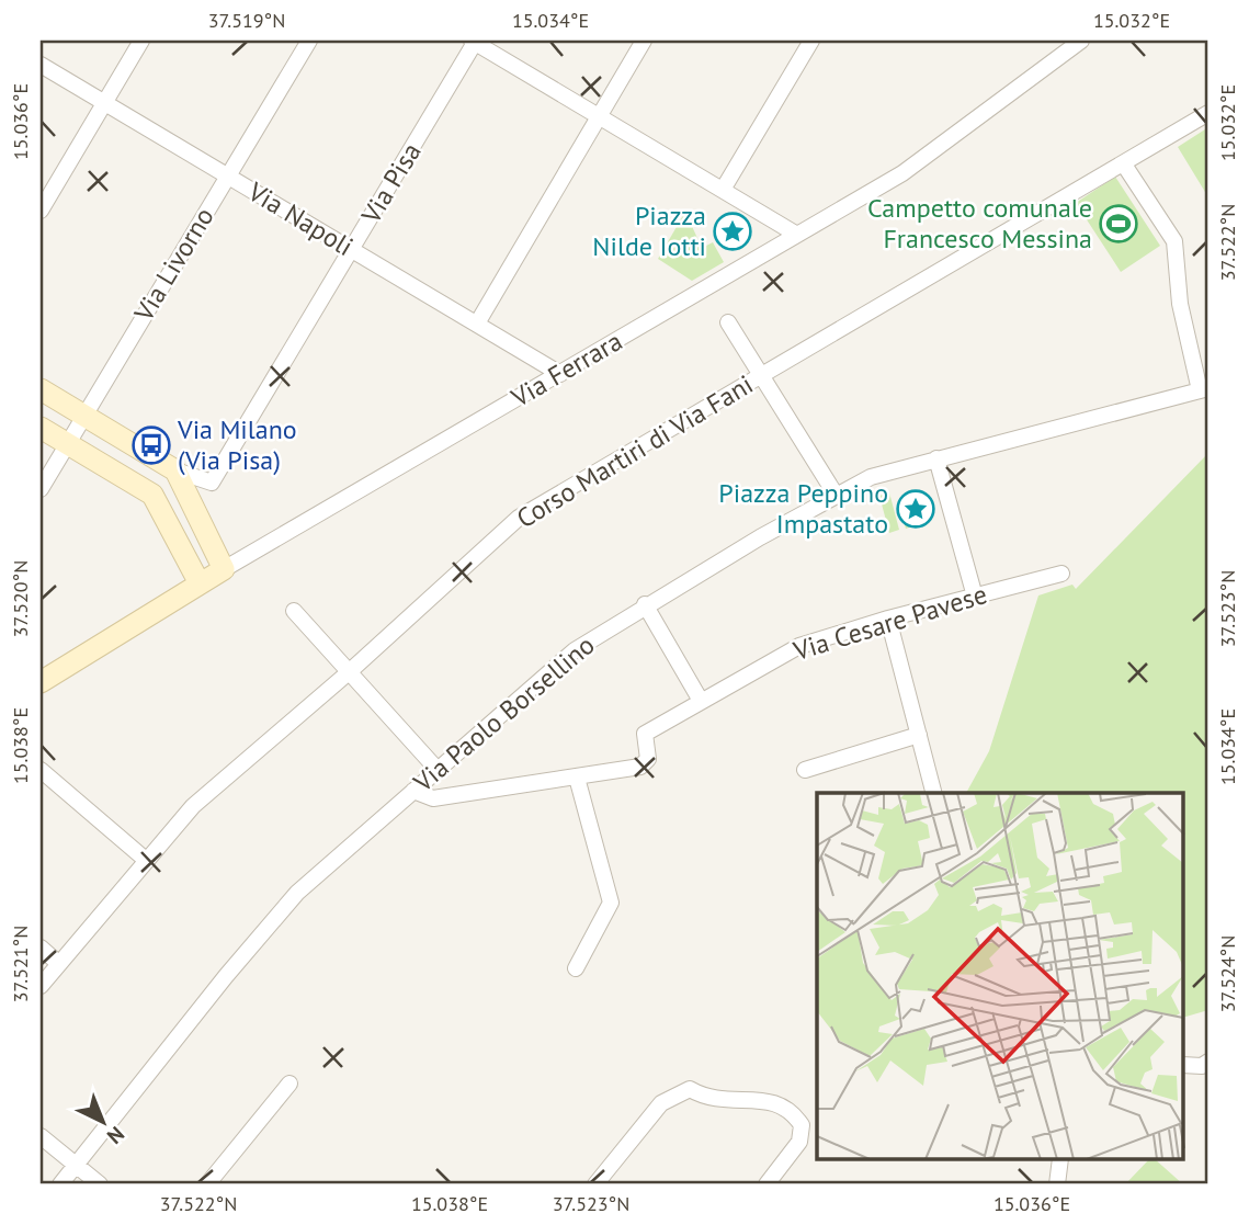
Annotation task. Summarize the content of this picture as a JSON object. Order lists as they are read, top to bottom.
{
  "streets": {
    "street": [
      "Via Pisa",
      "Via Napoli",
      "Via Livorno",
      "Via Ferrara",
      "Corso Martiri di Via Fani",
      "Via Cesare Pavese",
      "Via Paolo Borsellino"
    ]
  },
  "crossings": [
    ["Via Pisa", "Via Napoli"],
    ["Via Napoli", "Via Livorno"],
    ["Via Napoli", "Via Ferrara"]
  ],
  "places": {
    "sports": ["Campetto comunale Francesco Messina"],
    "place": ["Piazza Nilde Iotti", "Piazza Peppino Impastato"],
    "bus stop": ["Via Milano (Via Pisa)"]
  },
  "north": "bottom right",
  "coordinates": [
    "37.519°N",
    "15.034°E",
    "15.032°E",
    "15.036°E",
    "37.522°N",
    "37.520°N",
    "37.523°N",
    "15.038°E",
    "37.521°N",
    "37.524°N"
  ]
}
